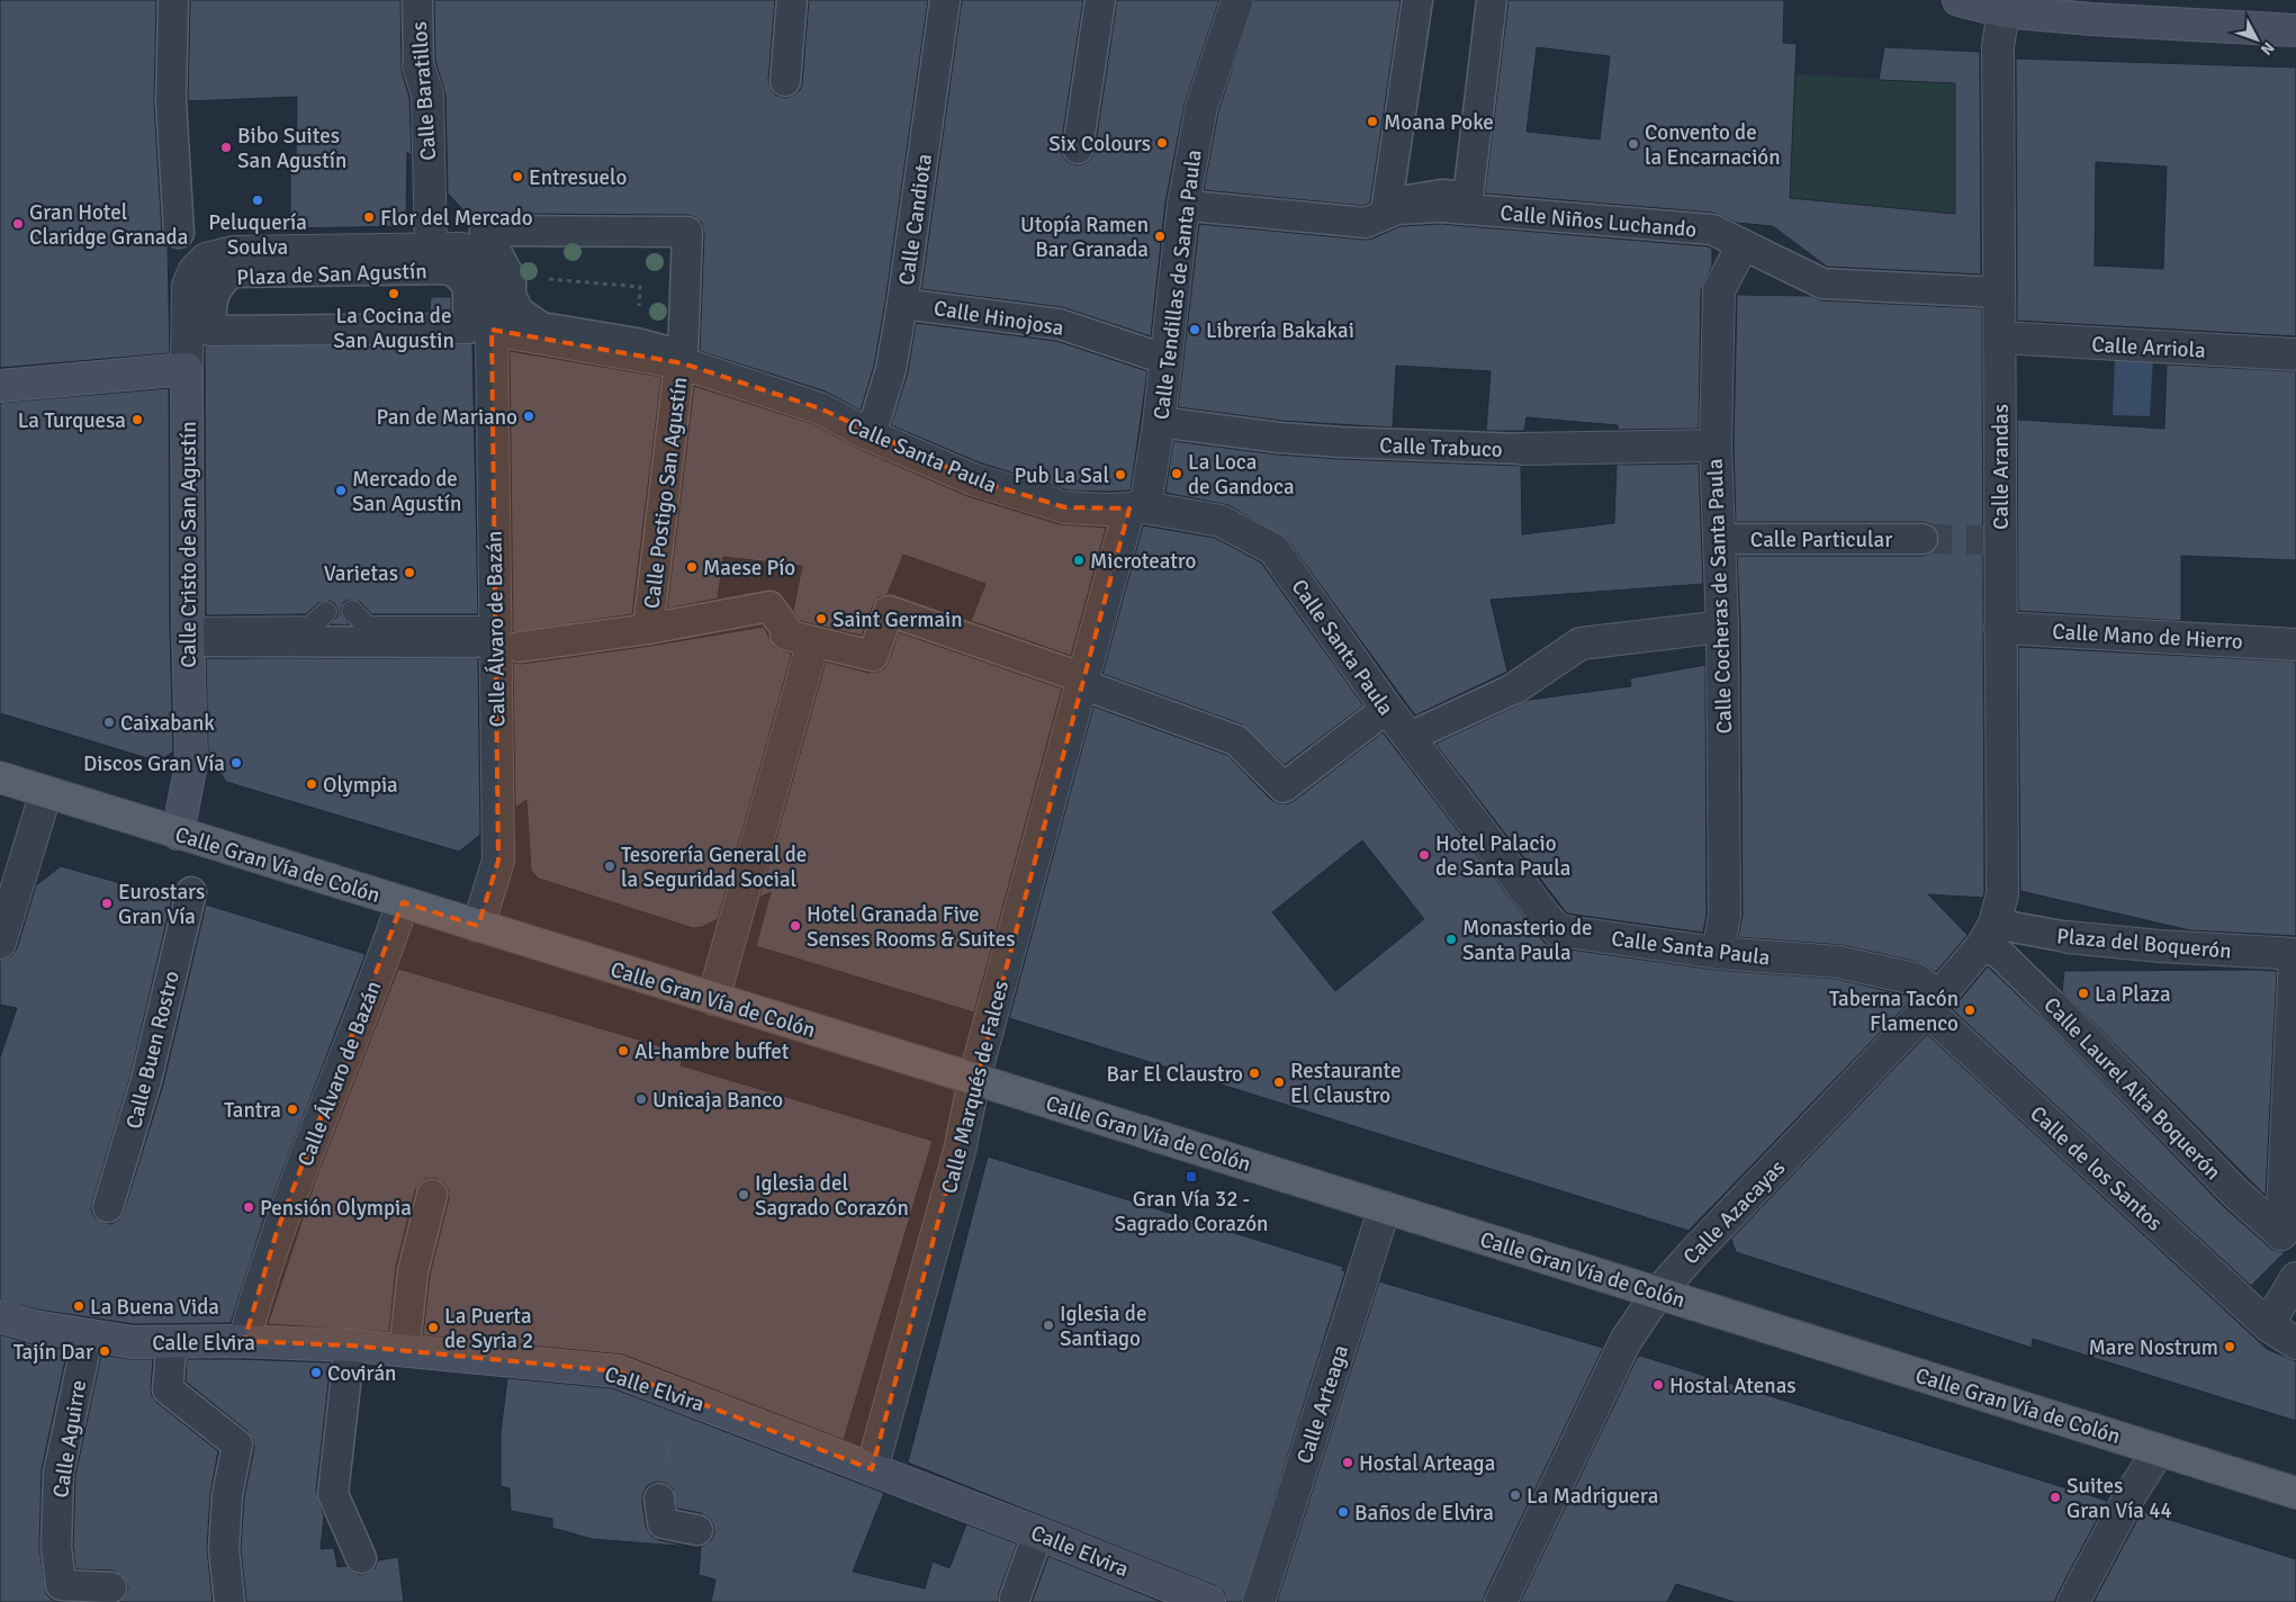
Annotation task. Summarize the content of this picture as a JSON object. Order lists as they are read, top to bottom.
{
  "streets": {
    "main road": ["Calle Cristo de San Agustín", "Calle Gran Vía de Colón", "Calle Elvira"],
    "street": [
      "Calle Baratillos",
      "Calle Candiota",
      "Calle Niños Luchando",
      "Plaza de San Agustín",
      "Calle Tendillas de Santa Paula",
      "Calle Hinojosa",
      "Calle Arriola",
      "Calle Trabuco",
      "Calle Santa Paula",
      "Calle Arandas",
      "Calle Postigo San Agustín",
      "Calle Particular",
      "Calle Cocheras de Santa Paula",
      "Calle Álvaro de Bazán",
      "Calle Mano de Hierro",
      "Plaza del Boquerón",
      "Calle Buen Rostro",
      "Calle Marqués de Falces",
      "Calle Laurel Alta Boquerón",
      "Calle de los Santos",
      "Calle Azacayas",
      "Calle Arteaga",
      "Calle Aguirre"
    ]
  },
  "crossings": [
    ["Calle Baratillos", "Plaza de San Agustín"],
    ["Calle Candiota", "Calle Hinojosa"],
    ["Calle Candiota", "Calle Santa Paula"],
    ["Calle Niños Luchando", "Calle Arandas"],
    ["Calle Niños Luchando", "Calle Cocheras de Santa Paula"],
    ["Plaza de San Agustín", "Calle Santa Paula"],
    ["Plaza de San Agustín", "Calle Cristo de San Agustín"],
    ["Plaza de San Agustín", "Calle Álvaro de Bazán"],
    ["Calle Tendillas de Santa Paula", "Calle Santa Paula"],
    ["Calle Tendillas de Santa Paula", "Calle Marqués de Falces"],
    ["Calle Arriola", "Calle Arandas"],
    ["Calle Trabuco", "Calle Cocheras de Santa Paula"],
    ["Calle Santa Paula", "Calle Postigo San Agustín"],
    ["Calle Santa Paula", "Calle Cocheras de Santa Paula"],
    ["Calle Santa Paula", "Calle Álvaro de Bazán"],
    ["Calle Santa Paula", "Calle Marqués de Falces"],
    ["Calle Santa Paula", "Calle de los Santos"],
    ["Calle Santa Paula", "Calle Azacayas"],
    ["Calle Arandas", "Calle Mano de Hierro"],
    ["Calle Arandas", "Plaza del Boquerón"],
    ["Calle Arandas", "Calle Laurel Alta Boquerón"],
    ["Calle Arandas", "Calle Azacayas"],
    ["Calle Particular", "Calle Cocheras de Santa Paula"],
    ["Calle Cristo de San Agustín", "Calle Gran Vía de Colón"],
    ["Calle Álvaro de Bazán", "Calle Gran Vía de Colón"],
    ["Calle Álvaro de Bazán", "Calle Elvira"],
    ["Calle Gran Vía de Colón", "Calle Marqués de Falces"],
    ["Calle Gran Vía de Colón", "Calle Azacayas"],
    ["Calle Gran Vía de Colón", "Calle Arteaga"],
    ["Plaza del Boquerón", "Calle Laurel Alta Boquerón"],
    ["Plaza del Boquerón", "Calle Azacayas"],
    ["Calle Marqués de Falces", "Calle Elvira"],
    ["Calle Laurel Alta Boquerón", "Calle Azacayas"],
    ["Calle de los Santos", "Calle Azacayas"]
  ],
  "places": {
    "other": [
      "Moana Poke",
      "Six Colours",
      "Convento de la Encarnación",
      "Bibo Suites San Agustín",
      "Entresuelo",
      "Peluquería Soulva",
      "Flor del Mercado",
      "Gran Hotel Claridge Granada",
      "Utopía Ramen Bar Granada",
      "La Cocina de San Augustin",
      "Librería Bakakai",
      "Pan de Mariano",
      "La Turquesa",
      "La Loca de Gandoca",
      "Pub La Sal",
      "Mercado de San Agustín",
      "Microteatro",
      "Maese Pío",
      "Varietas",
      "Saint Germain",
      "Caixabank",
      "Discos Gran Vía",
      "Olympia",
      "Hotel Palacio de Santa Paula",
      "Tesorería General de la Seguridad Social",
      "Eurostars Gran Vía",
      "Hotel Granada Five Senses Rooms & Suites",
      "Monasterio de Santa Paula",
      "La Plaza",
      "Taberna Tacón Flamenco",
      "Al-hambre buffet",
      "Bar El Claustro",
      "Restaurante El Claustro",
      "Unicaja Banco",
      "Tantra",
      "Iglesia del Sagrado Corazón",
      "Pensión Olympia",
      "La Buena Vida",
      "Iglesia de Santiago",
      "La Puerta de Syria 2",
      "Mare Nostrum",
      "Tajín Dar",
      "Covirán",
      "Hostal Atenas",
      "Hostal Arteaga",
      "La Madriguera",
      "Suites Gran Vía 44",
      "Baños de Elvira"
    ],
    "transit": ["Gran Vía 32 - Sagrado Corazón"]
  },
  "north": "bottom right"
}
